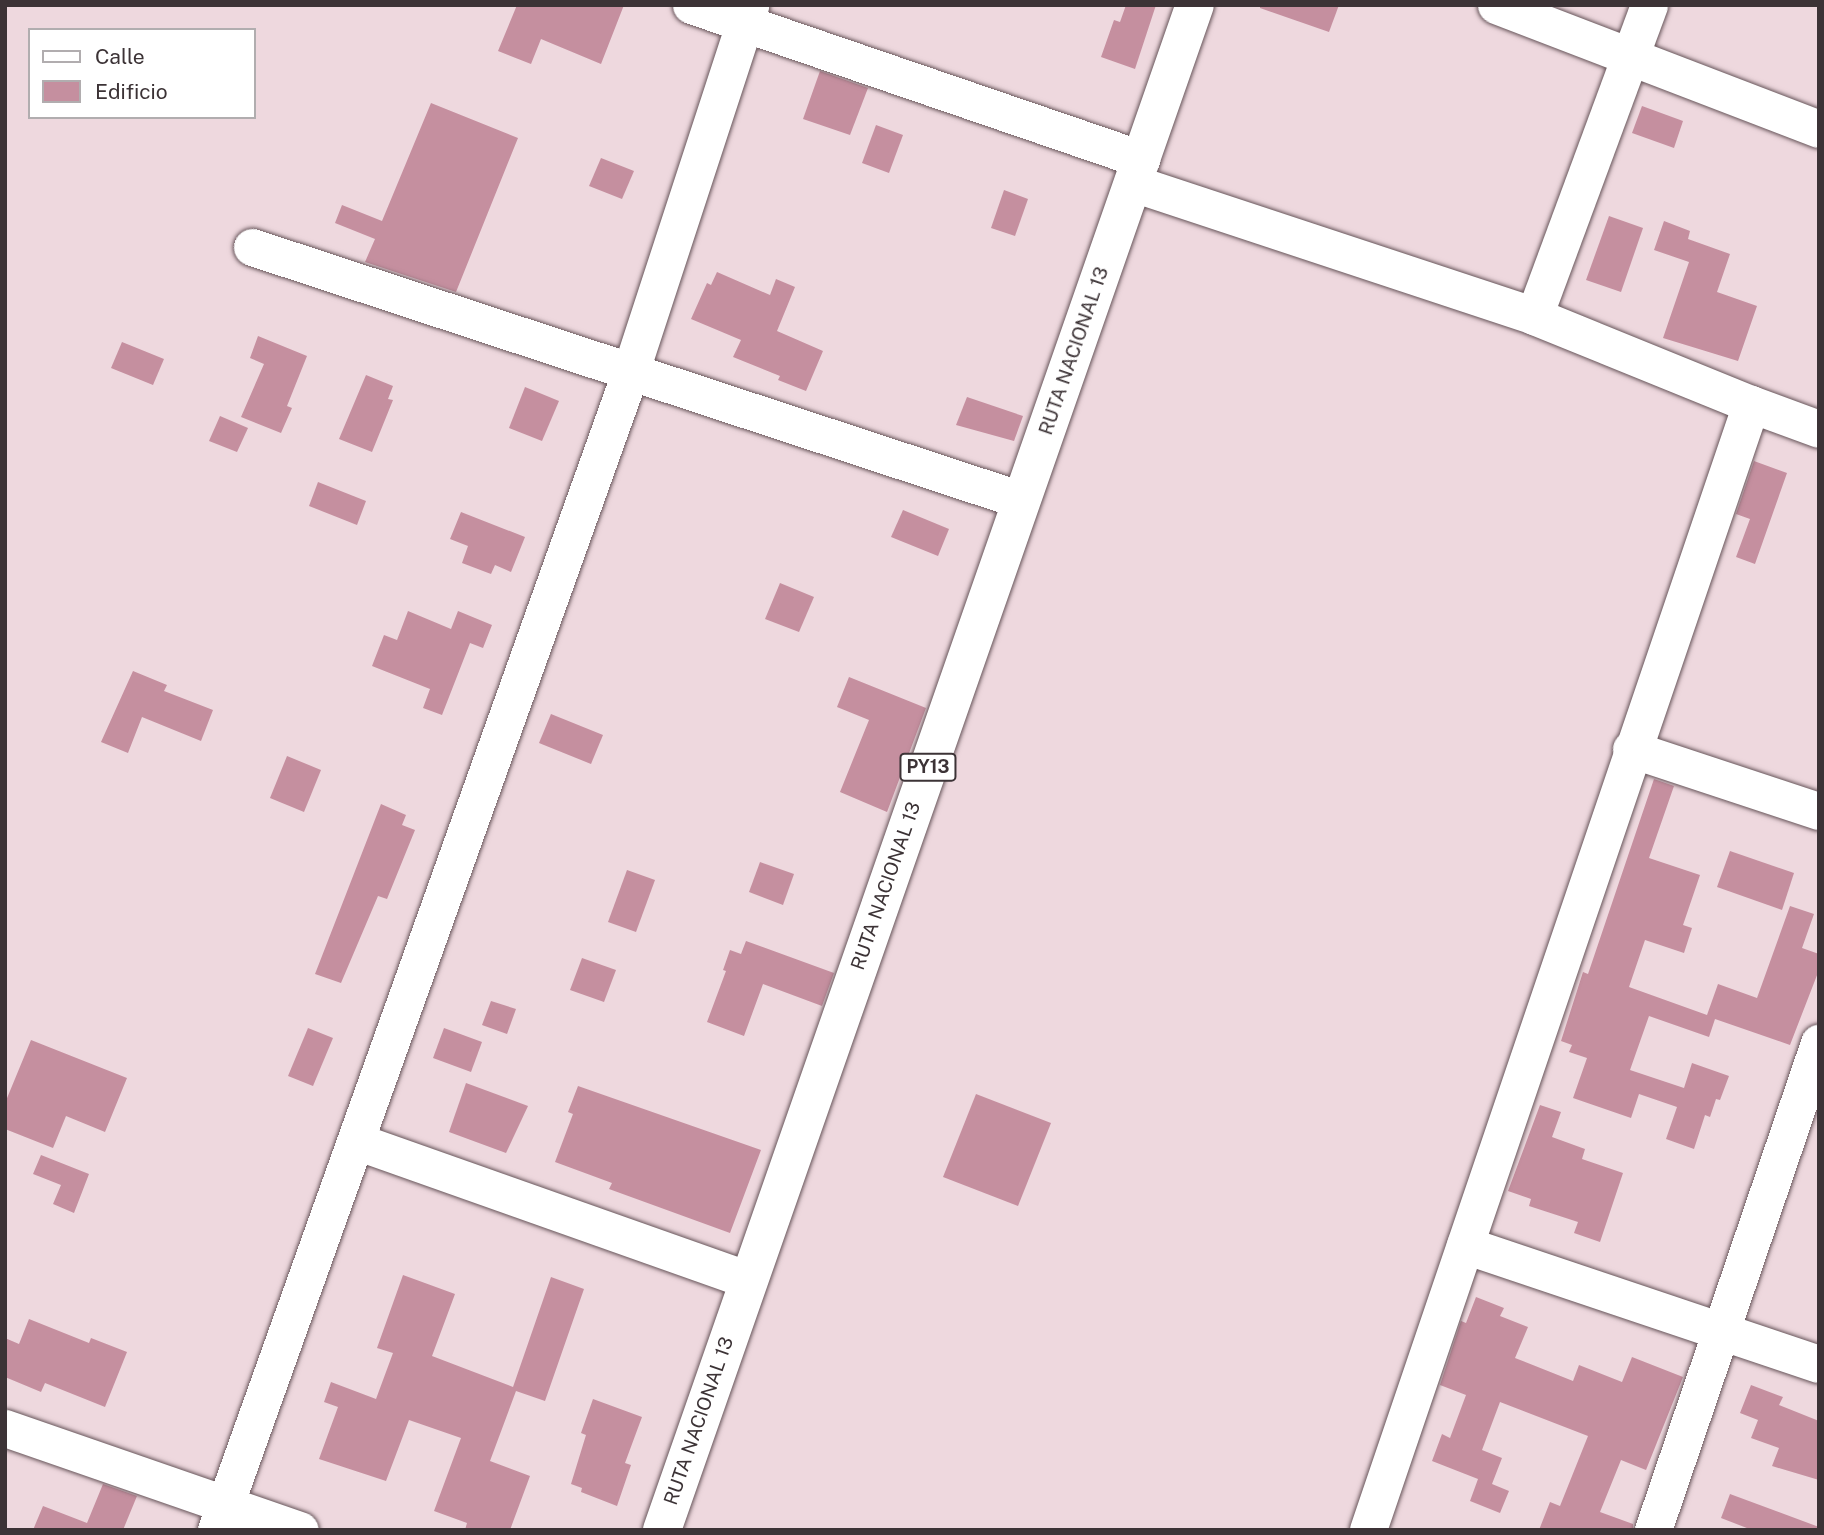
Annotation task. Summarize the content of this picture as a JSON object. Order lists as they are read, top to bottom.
{
  "streets": {
    "highway": ["RUTA NACIONAL 13", "PY13"]
  },
  "legend": ["Calle", "Edificio"]
}
